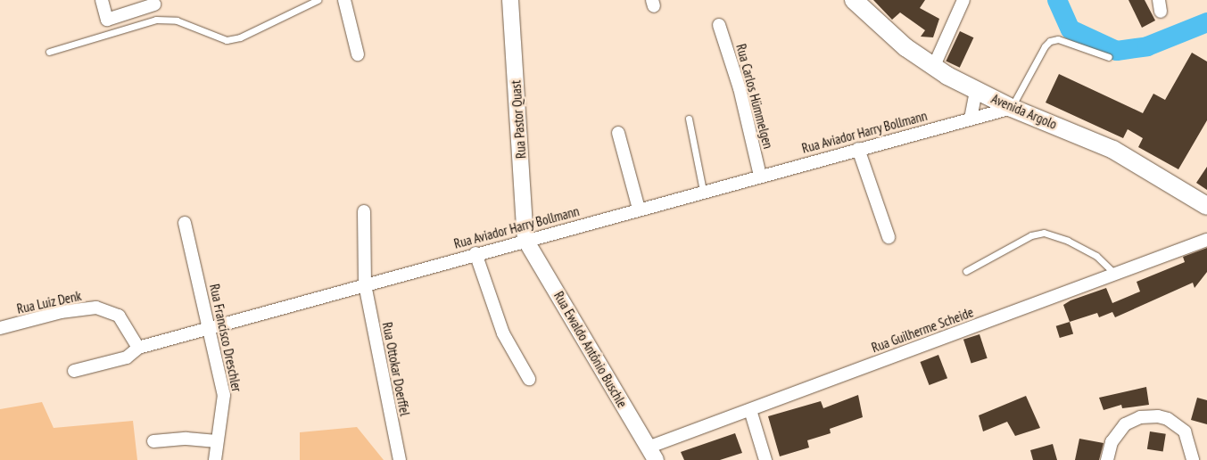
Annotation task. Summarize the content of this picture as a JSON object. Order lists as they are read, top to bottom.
{
  "streets": {
    "main road": ["Avenida Argolo"],
    "street": [
      "Rua Carlos Hümmelgen",
      "Rua Pastor Quast",
      "Rua Aviador Harry Bollmann",
      "Rua Luiz Denk",
      "Rua Guilherme Scheide",
      "Rua Francisco Dreschler",
      "Rua Ewaldo Antônio Buschle",
      "Rua Ottokar Doerffel"
    ]
  },
  "crossings": [
    ["Rua Carlos Hümmelgen", "Rua Aviador Harry Bollmann"],
    ["Avenida Argolo", "Rua Aviador Harry Bollmann"],
    ["Rua Pastor Quast", "Rua Aviador Harry Bollmann"],
    ["Rua Pastor Quast", "Rua Ewaldo Antônio Buschle"],
    ["Rua Aviador Harry Bollmann", "Rua Luiz Denk"],
    ["Rua Aviador Harry Bollmann", "Rua Francisco Dreschler"],
    ["Rua Aviador Harry Bollmann", "Rua Ewaldo Antônio Buschle"],
    ["Rua Aviador Harry Bollmann", "Rua Ottokar Doerffel"],
    ["Rua Guilherme Scheide", "Rua Ewaldo Antônio Buschle"]
  ]
}
